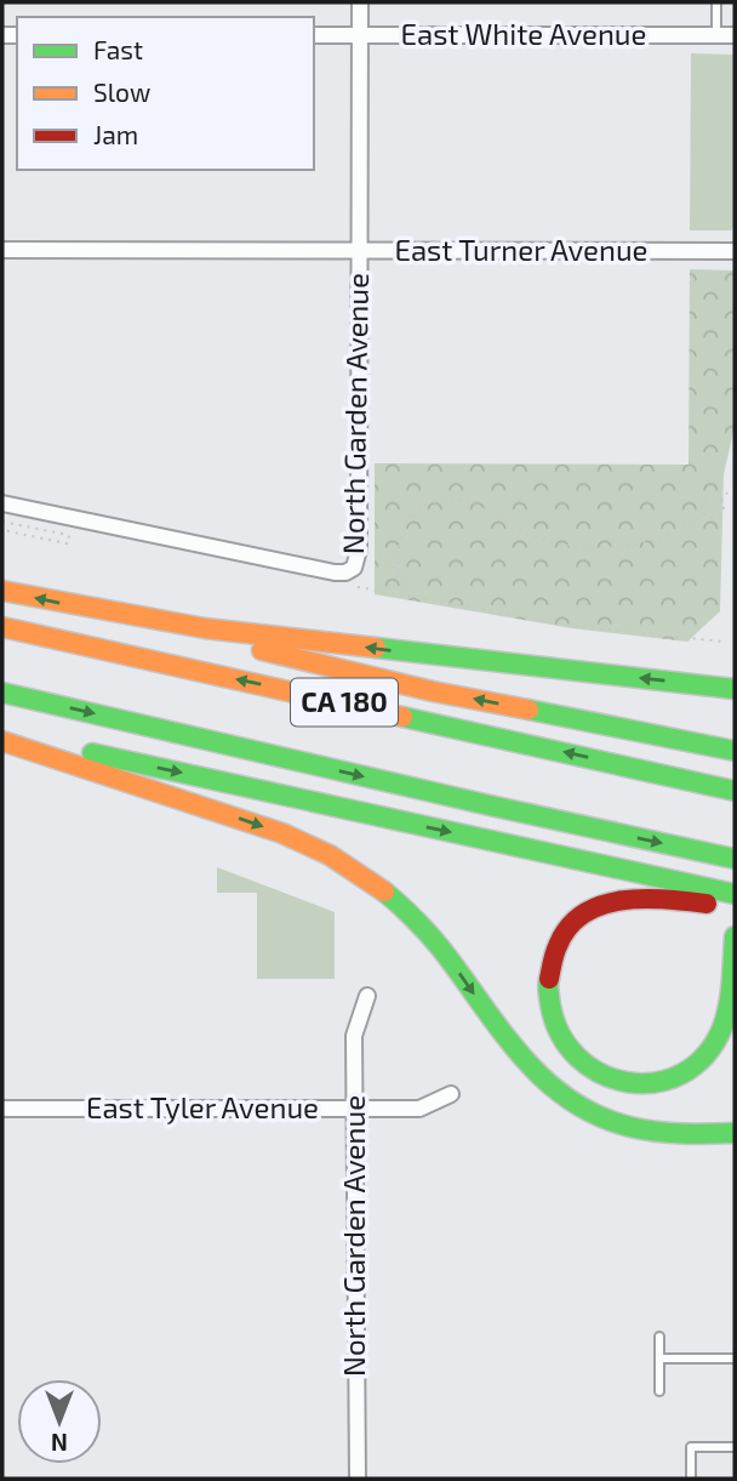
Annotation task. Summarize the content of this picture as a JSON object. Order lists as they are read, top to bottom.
{
  "streets": {
    "highway": ["CA 180"],
    "street": [
      "East White Avenue",
      "East Turner Avenue",
      "North Garden Avenue",
      "East Tyler Avenue"
    ]
  },
  "crossings": [
    ["East White Avenue", "North Garden Avenue"],
    ["East Turner Avenue", "North Garden Avenue"],
    ["North Garden Avenue", "East Tyler Avenue"]
  ],
  "legend": ["Fast", "Slow", "Jam"],
  "north": "bottom"
}
